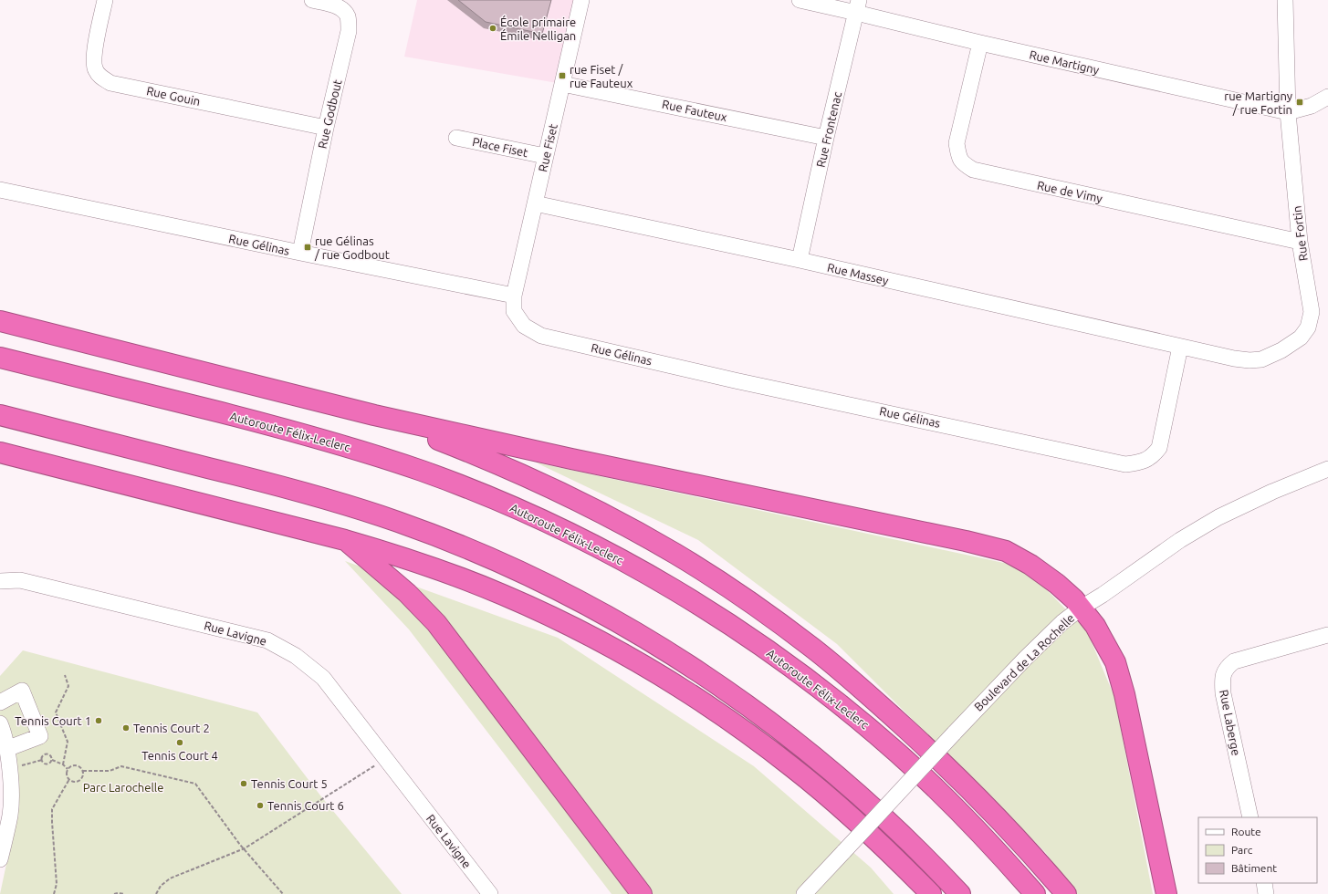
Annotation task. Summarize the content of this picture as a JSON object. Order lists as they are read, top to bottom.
{
  "streets": {
    "highway": ["Autoroute Félix-Leclerc"],
    "street": [
      "Rue Martigny",
      "Rue Gouin",
      "Rue Fauteux",
      "Rue Godbout",
      "Rue Frontenac",
      "Place Fiset",
      "Rue Fiset",
      "Rue de Vimy",
      "Rue Fortin",
      "Rue Gélinas",
      "Rue Massey",
      "Rue Lavigne",
      "Boulevard de La Rochelle",
      "Rue Laberge"
    ]
  },
  "crossings": [
    ["Rue Martigny", "Rue Frontenac"],
    ["Rue Martigny", "Rue de Vimy"],
    ["Rue Martigny", "Rue Fortin"],
    ["Rue Gouin", "Rue Godbout"],
    ["Rue Fauteux", "Rue Frontenac"],
    ["Rue Fauteux", "Rue Fiset"],
    ["Rue Godbout", "Rue Gélinas"],
    ["Rue Frontenac", "Rue Massey"],
    ["Place Fiset", "Rue Fiset"],
    ["Rue Fiset", "Rue Gélinas"],
    ["Rue Fiset", "Rue Massey"],
    ["Rue de Vimy", "Rue Fortin"],
    ["Rue Fortin", "Rue Gélinas"],
    ["Rue Fortin", "Rue Massey"],
    ["Rue Gélinas", "Rue Massey"]
  ],
  "parks": ["Parc Larochelle"],
  "places": {
    "other": [
      "École primaire Émile Nelligan",
      "Tennis Court 1",
      "Tennis Court 2",
      "Tennis Court 4",
      "Tennis Court 5",
      "Tennis Court 6"
    ],
    "transit": ["rue Fiset / rue Fauteux", "rue Martigny / rue Fortin", "rue Gélinas / rue Godbout"]
  },
  "legend": ["Route", "Parc", "Bâtiment"]
}
